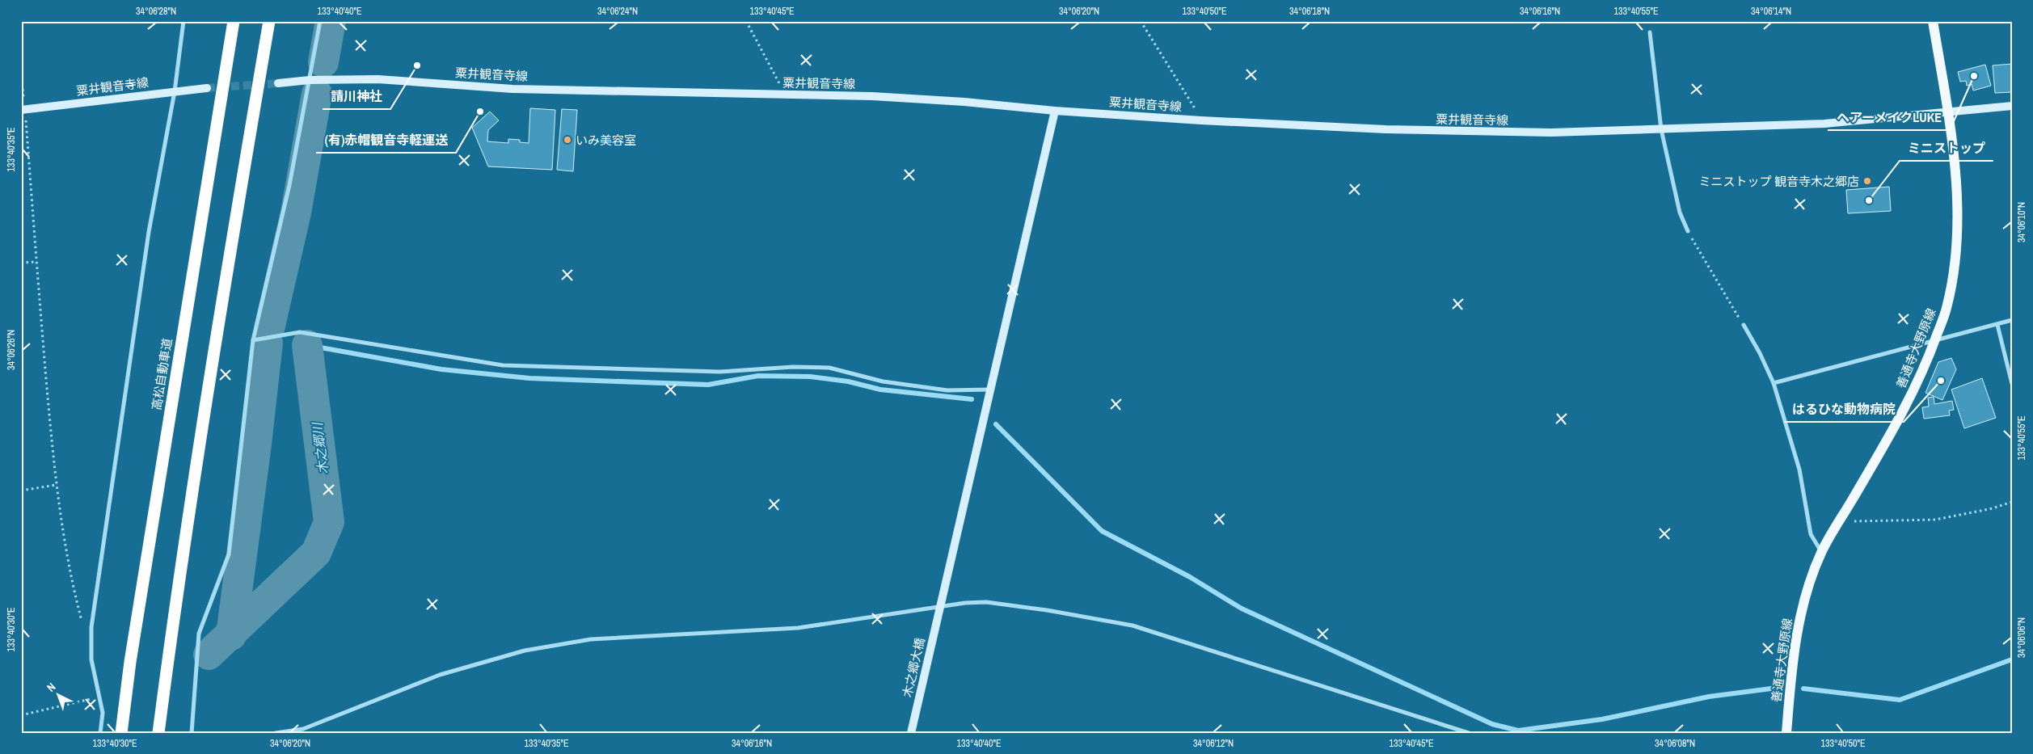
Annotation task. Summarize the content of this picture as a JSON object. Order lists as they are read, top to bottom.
{
  "streets": {
    "highway": ["高松自動車道"],
    "main road": ["粟井観音寺線", "善通寺大野原線", "木之郷大橋"]
  },
  "crossings": [
    ["粟井観音寺線", "善通寺大野原線"],
    ["粟井観音寺線", "木之郷大橋"]
  ],
  "water": ["木之郷川"],
  "places": [
    "請川神社",
    "ヘアーメイクLUKE",
    "(有)赤帽観音寺軽運送",
    "いみ美容室",
    "ミニストップ 観音寺木之郷店",
    "ミニストップ",
    "はるひな動物病院"
  ],
  "north": "top left",
  "coordinates": [
    "34°06'28\"N",
    "133°40'40\"E",
    "34°06'24\"N",
    "133°40'45\"E",
    "34°06'20\"N",
    "133°40'50\"E",
    "34°06'18\"N",
    "34°06'16\"N",
    "133°40'55\"E",
    "34°06'14\"N",
    "133°40'35\"E",
    "34°06'10\"N",
    "34°06'26\"N",
    "133°40'30\"E",
    "34°06'06\"N",
    "34°06'12\"N",
    "34°06'08\"N"
  ]
}
